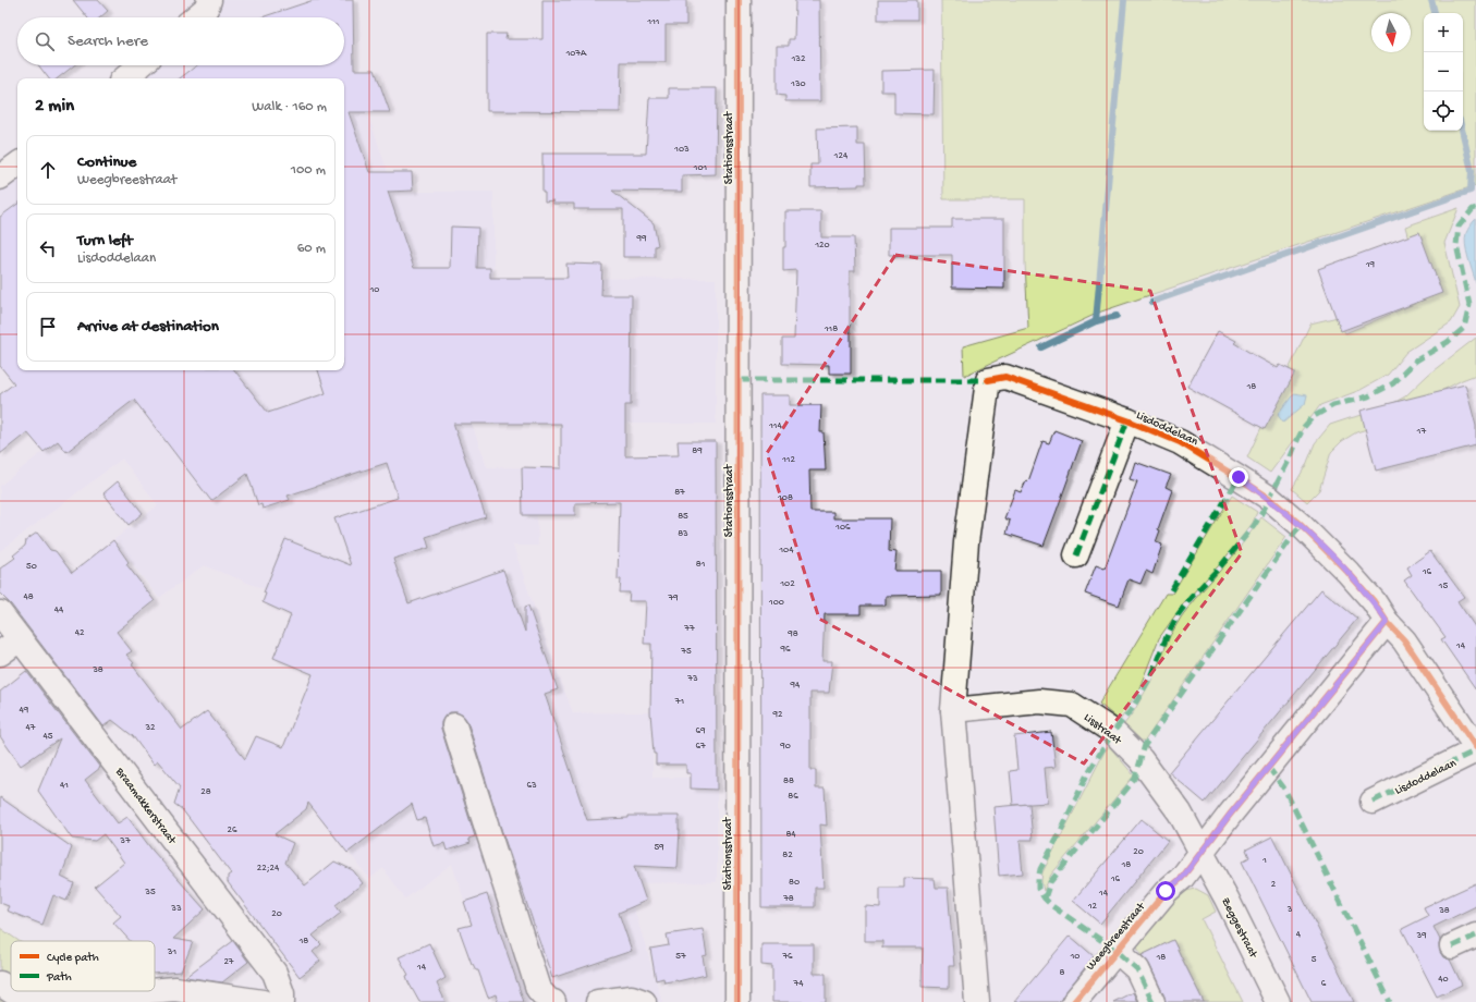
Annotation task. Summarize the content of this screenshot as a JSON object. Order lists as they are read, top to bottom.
{
  "streets": {
    "street": [
      "Stationsstraat",
      "Lisdoddelaan",
      "Lisstraat",
      "Braamakkerstraat",
      "Zeggestraat",
      "Weegbreestraat"
    ]
  },
  "crossings": [
    ["Lisdoddelaan", "Lisstraat"],
    ["Lisdoddelaan", "Weegbreestraat"],
    ["Lisstraat", "Zeggestraat"],
    ["Lisstraat", "Weegbreestraat"],
    ["Zeggestraat", "Weegbreestraat"]
  ],
  "house_numbers": [
    "111",
    "107A",
    "132",
    "130",
    "103",
    "124",
    "101",
    "99",
    "120",
    "19",
    "10",
    "118",
    "18",
    "114",
    "17",
    "89",
    "112",
    "87",
    "108",
    "85",
    "106",
    "83",
    "104",
    "81",
    "50",
    "16",
    "102",
    "15",
    "48",
    "79",
    "100",
    "44",
    "77",
    "42",
    "98",
    "14",
    "96",
    "75",
    "38",
    "73",
    "94",
    "71",
    "49",
    "92",
    "47",
    "32",
    "69",
    "45",
    "67",
    "90",
    "88",
    "41",
    "63",
    "28",
    "86",
    "26",
    "84",
    "37",
    "59",
    "20",
    "82",
    "1",
    "18",
    "22;24",
    "16",
    "80",
    "2",
    "35",
    "14",
    "78",
    "12",
    "33",
    "3",
    "38",
    "20",
    "4",
    "39",
    "18",
    "31",
    "57",
    "76",
    "10",
    "18",
    "5",
    "27",
    "14",
    "8",
    "40",
    "74",
    "6"
  ],
  "legend": ["Cycle path", "Path"],
  "north": "bottom",
  "page": {
    "map_buttons": ["+", "−"],
    "search": "Search here",
    "heading": ["2 min", "Walk · 160 m"],
    "list": [
      ["Continue", "Weegbreestraat", "100 m"],
      ["Turn left", "Lisdoddelaan", "60 m"],
      "Arrive at destination"
    ]
  }
}
